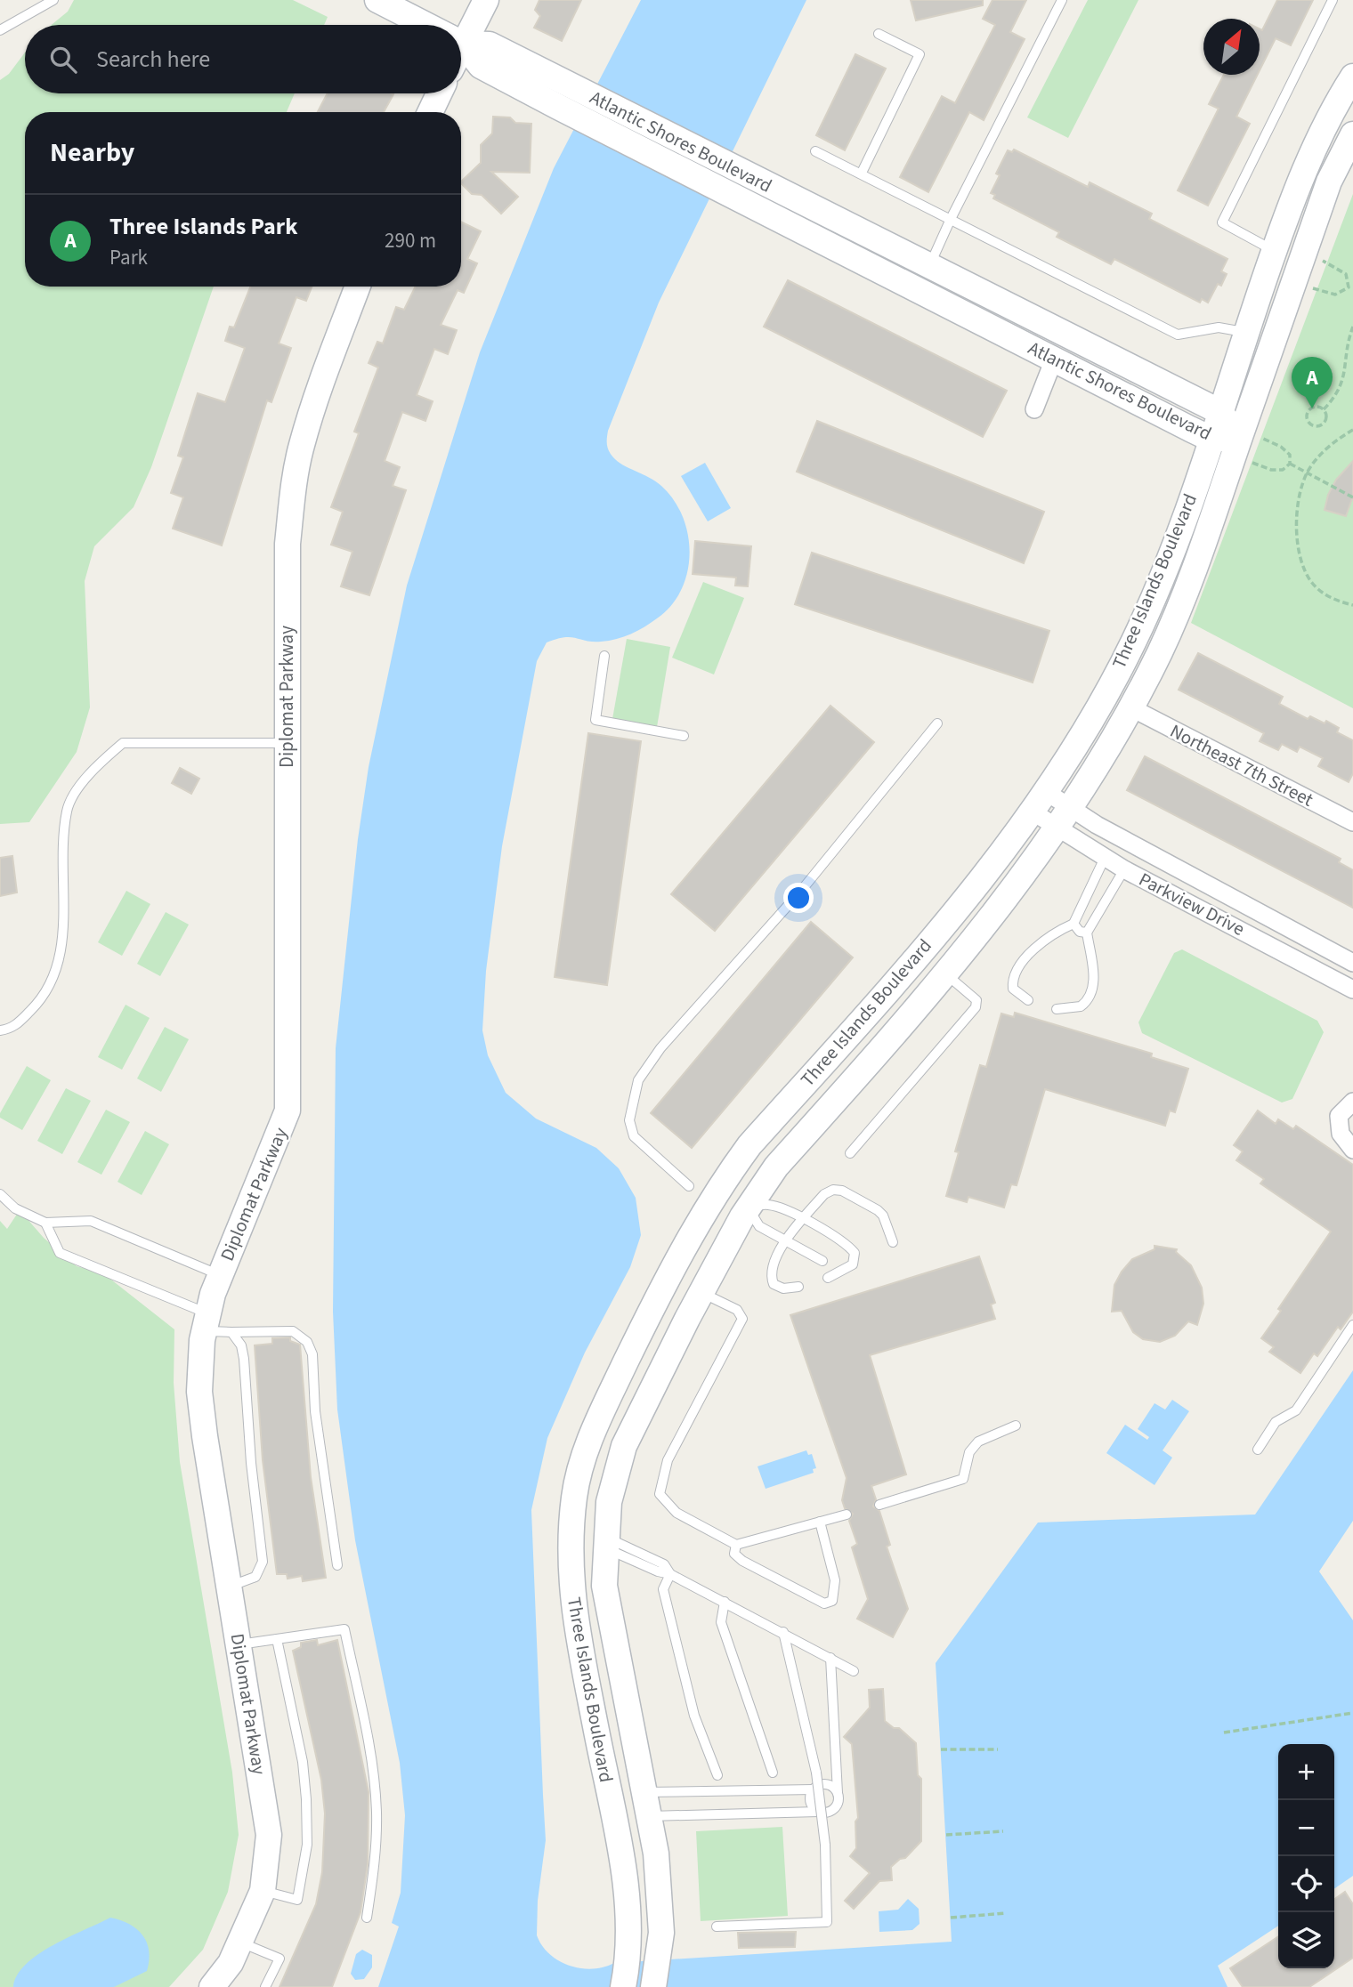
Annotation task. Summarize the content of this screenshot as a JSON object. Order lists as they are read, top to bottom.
{
  "streets": {
    "street": [
      "Atlantic Shores Boulevard",
      "Three Islands Boulevard",
      "Diplomat Parkway",
      "Northeast 7th Street",
      "Parkview Drive"
    ]
  },
  "crossings": [
    ["Atlantic Shores Boulevard", "Three Islands Boulevard"],
    ["Three Islands Boulevard", "Northeast 7th Street"],
    ["Three Islands Boulevard", "Parkview Drive"]
  ],
  "north": "top right",
  "page": {
    "search": "Search here",
    "heading": "Nearby",
    "list": [
      {
        "mark": "A",
        "name": "Three Islands Park",
        "note": "Park",
        "value": "290 m"
      }
    ],
    "pins": "A",
    "map_buttons": ["+", "−"]
  }
}
